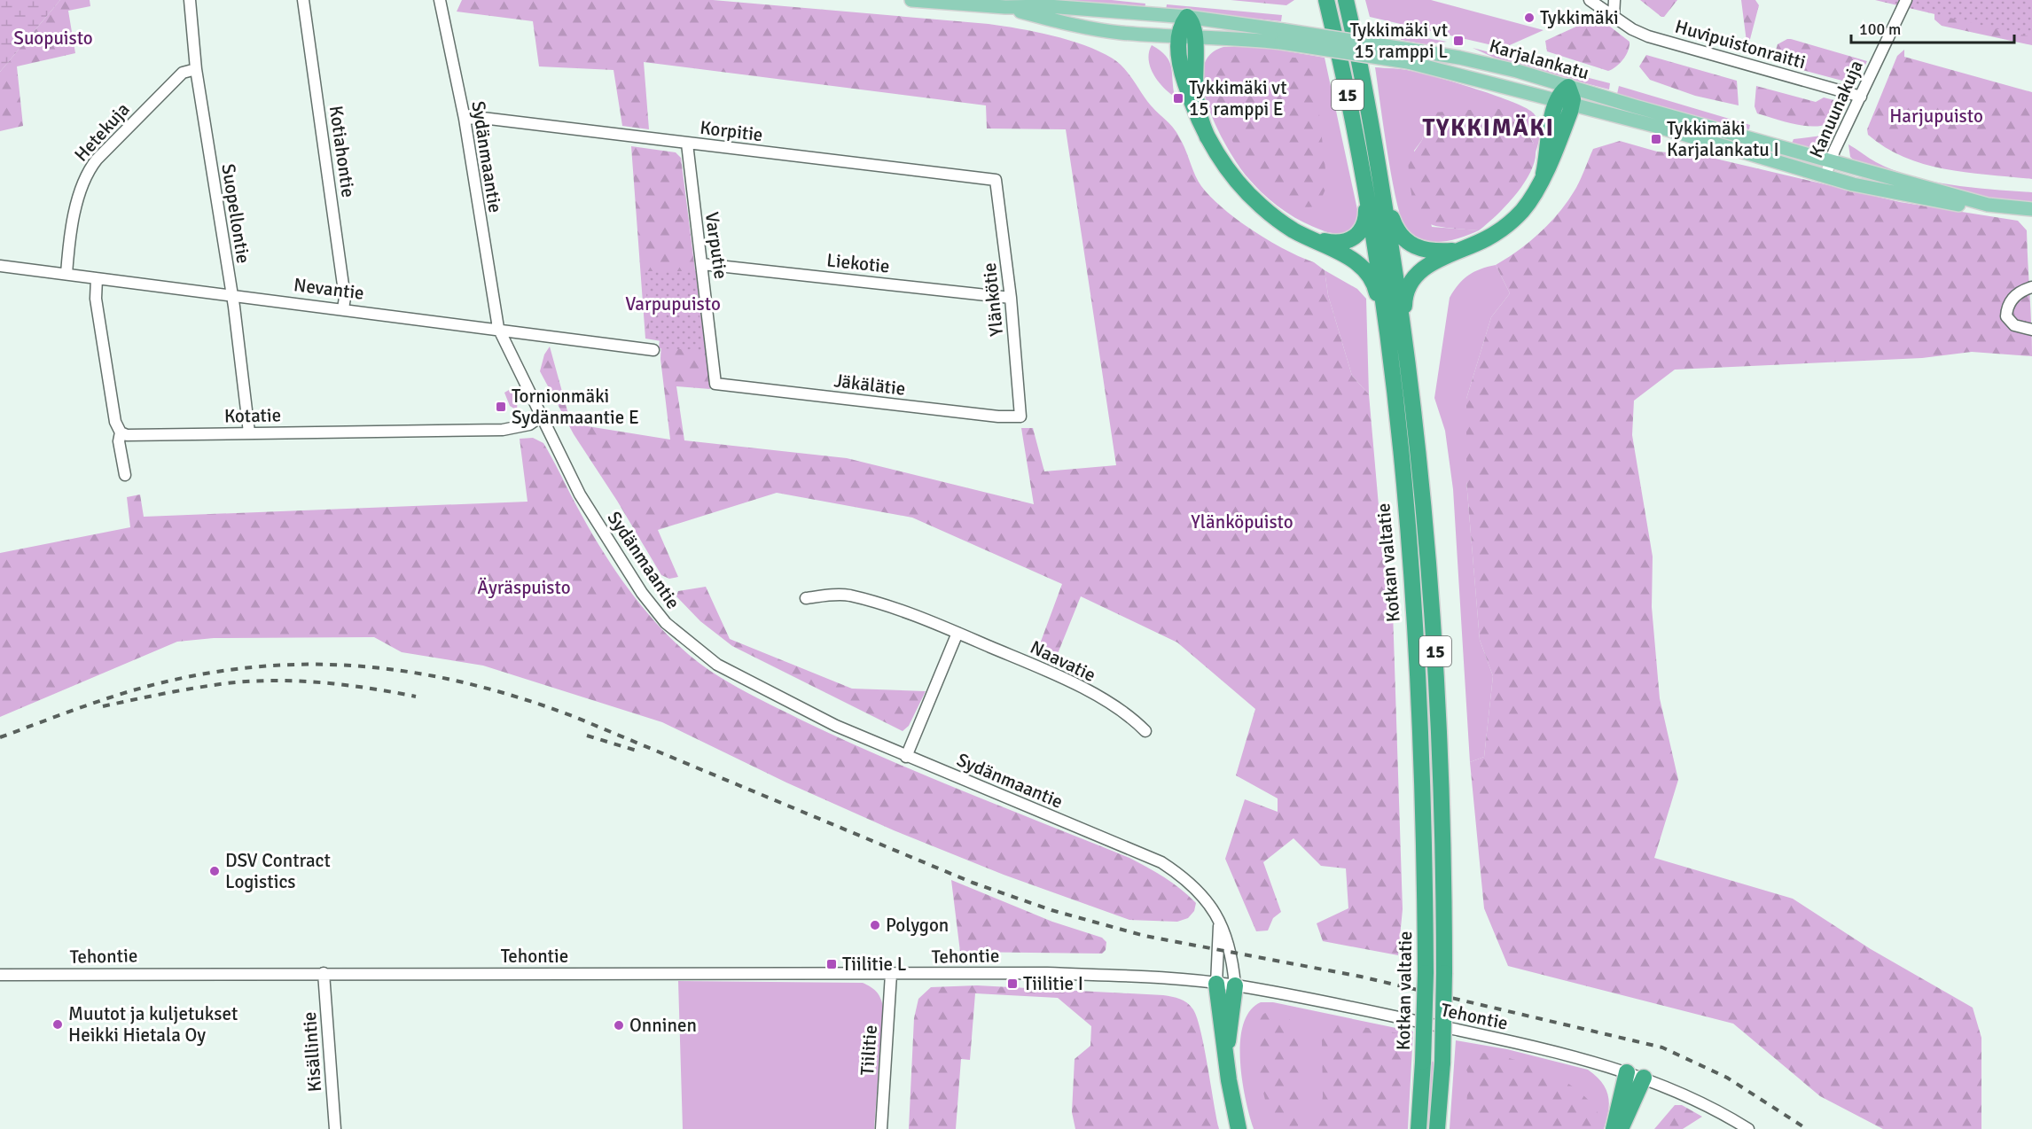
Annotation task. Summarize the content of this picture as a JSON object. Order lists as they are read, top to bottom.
{
  "streets": {
    "highway": ["15", "Kotkan valtatie"],
    "main road": ["Karjalankatu"],
    "street": [
      "Huvipuistonraitti",
      "Kanuunakuja",
      "Korpitie",
      "Hetekuja",
      "Kotiahontie",
      "Sydänmaantie",
      "Suopellontie",
      "Varputie",
      "Liekotie",
      "Nevantie",
      "Ylänkötie",
      "Jäkälätie",
      "Kotatie",
      "Naavatie",
      "Tehontie",
      "Tiilitie",
      "Kisällintie"
    ]
  },
  "crossings": [
    ["Huvipuistonraitti", "Kanuunakuja"],
    ["Karjalankatu", "Kanuunakuja"],
    ["Korpitie", "Sydänmaantie"],
    ["Korpitie", "Varputie"],
    ["Korpitie", "Ylänkötie"],
    ["Hetekuja", "Suopellontie"],
    ["Hetekuja", "Nevantie"],
    ["Kotiahontie", "Nevantie"],
    ["Sydänmaantie", "Nevantie"],
    ["Sydänmaantie", "Kotatie"],
    ["Sydänmaantie", "Tehontie"],
    ["Suopellontie", "Nevantie"],
    ["Suopellontie", "Kotatie"],
    ["Varputie", "Liekotie"],
    ["Varputie", "Jäkälätie"],
    ["Liekotie", "Ylänkötie"],
    ["Ylänkötie", "Jäkälätie"],
    ["Tehontie", "Tiilitie"],
    ["Tehontie", "Kisällintie"]
  ],
  "districts": ["TYKKIMÄKI"],
  "parks": [
    "Suopuisto",
    "Harjupuisto",
    "Varpupuisto",
    "Ylänköpuisto",
    "Äyräspuisto"
  ],
  "places": {
    "other": [
      "Tykkimäki",
      "DSV Contract Logistics",
      "Polygon",
      "Muutot ja kuljetukset Heikki Hietala Oy",
      "Onninen"
    ],
    "transit": [
      "Tykkimäki vt 15 ramppi L",
      "Tykkimäki vt 15 ramppi E",
      "Tykkimäki Karjalankatu I",
      "Tornionmäki Sydänmaantie E",
      "Tiilitie L",
      "Tiilitie I"
    ]
  },
  "scale_bar": "100 m"
}
